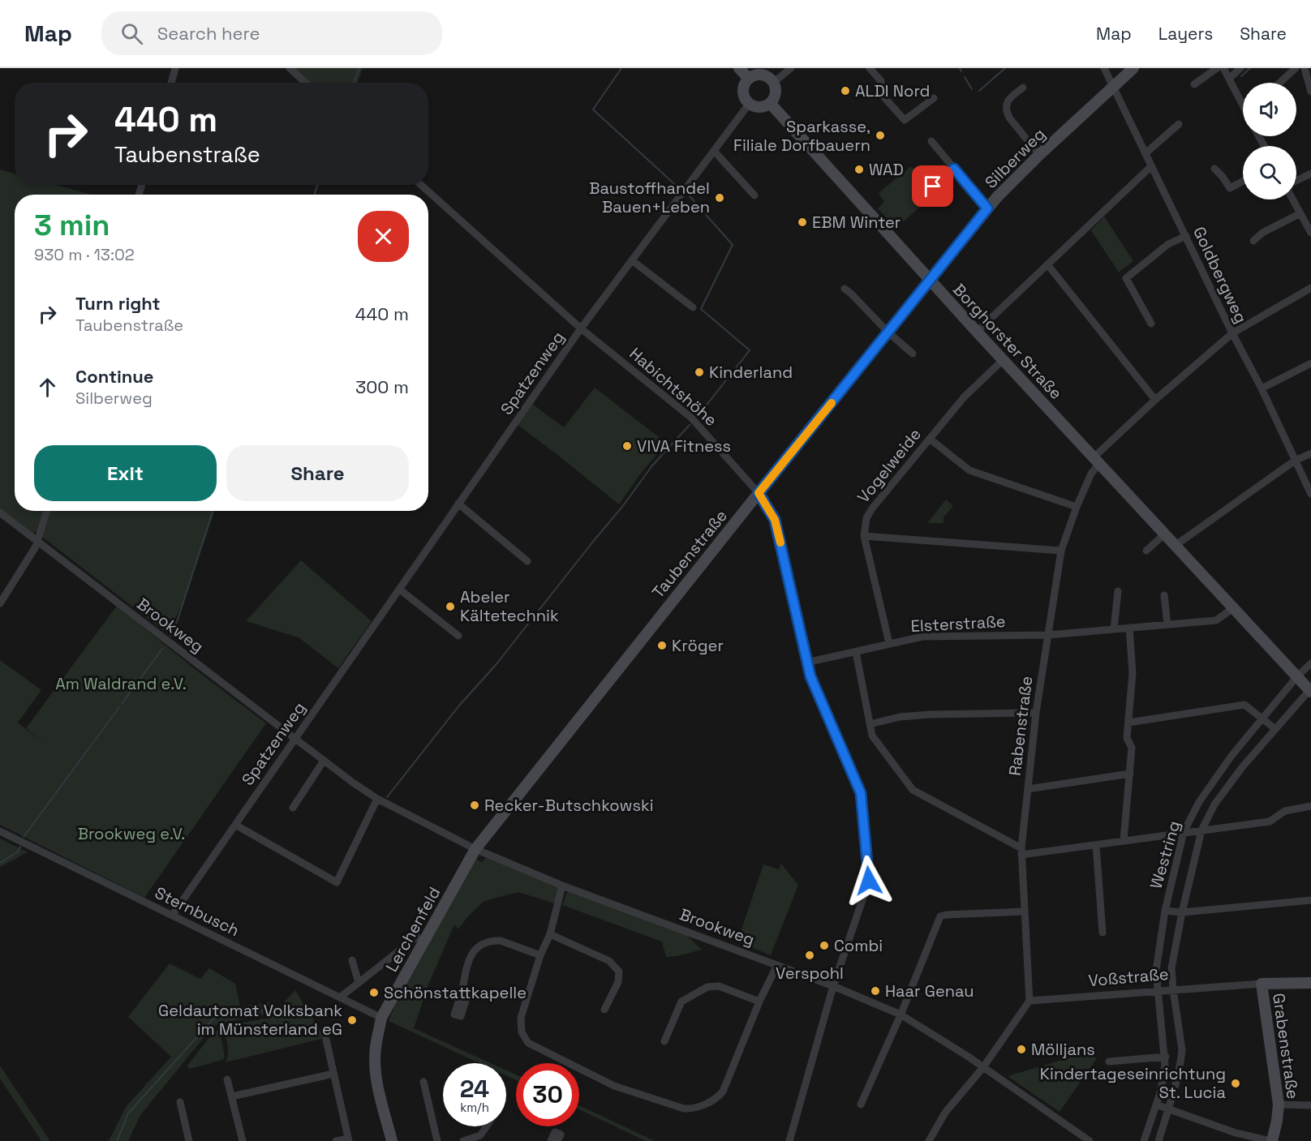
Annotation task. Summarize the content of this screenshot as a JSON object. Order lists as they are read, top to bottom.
{
  "streets": {
    "street": [
      "Silberweg",
      "Goldbergweg",
      "Borghorster Straße",
      "Spatzenweg",
      "Habichtshöhe",
      "Vogelweide",
      "Taubenstraße",
      "Elsterstraße",
      "Brookweg",
      "Rabenstraße",
      "Westring",
      "Sternbusch",
      "Lerchenfeld",
      "Voßstraße",
      "Grabenstraße"
    ]
  },
  "crossings": [
    ["Silberweg", "Goldbergweg"],
    ["Silberweg", "Borghorster Straße"],
    ["Silberweg", "Taubenstraße"],
    ["Goldbergweg", "Rabenstraße"],
    ["Borghorster Straße", "Spatzenweg"],
    ["Borghorster Straße", "Vogelweide"],
    ["Borghorster Straße", "Taubenstraße"],
    ["Borghorster Straße", "Elsterstraße"],
    ["Borghorster Straße", "Rabenstraße"],
    ["Borghorster Straße", "Westring"],
    ["Spatzenweg", "Habichtshöhe"],
    ["Spatzenweg", "Brookweg"],
    ["Spatzenweg", "Sternbusch"],
    ["Habichtshöhe", "Taubenstraße"],
    ["Habichtshöhe", "Elsterstraße"],
    ["Habichtshöhe", "Brookweg"],
    ["Vogelweide", "Elsterstraße"],
    ["Taubenstraße", "Brookweg"],
    ["Taubenstraße", "Lerchenfeld"],
    ["Elsterstraße", "Rabenstraße"],
    ["Brookweg", "Lerchenfeld"],
    ["Rabenstraße", "Voßstraße"],
    ["Westring", "Voßstraße"],
    ["Sternbusch", "Lerchenfeld"],
    ["Voßstraße", "Grabenstraße"]
  ],
  "parks": ["Am Waldrand e.V.", "Brookweg e.V."],
  "places": [
    "ALDI Nord",
    "Sparkasse, Filiale Dorfbauern",
    "WAD",
    "Baustoffhandel Bauen+Leben",
    "EBM Winter",
    "Kinderland",
    "VIVA Fitness",
    "Abeler Kältetechnik",
    "Kröger",
    "Recker-Butschkowski",
    "Combi",
    "Verspohl",
    "Haar Genau",
    "Schönstattkapelle",
    "Geldautomat Volksbank im Münsterland eG",
    "Mölljans",
    "Kindertageseinrichtung St. Lucia"
  ],
  "page": {
    "header": "Map",
    "search": "Search here",
    "nav": ["Map", "Layers", "Share"],
    "turn": ["440 m", "Taubenstraße"],
    "heading": ["3 min", "930 m · 13:02"],
    "list": [
      {
        "name": "Turn right",
        "note": "Taubenstraße",
        "value": "440 m"
      },
      {
        "name": "Continue",
        "note": "Silberweg",
        "value": "300 m"
      }
    ],
    "buttons": ["Exit", "Share"],
    "speed": "24 km/h",
    "limit": "30"
  }
}
